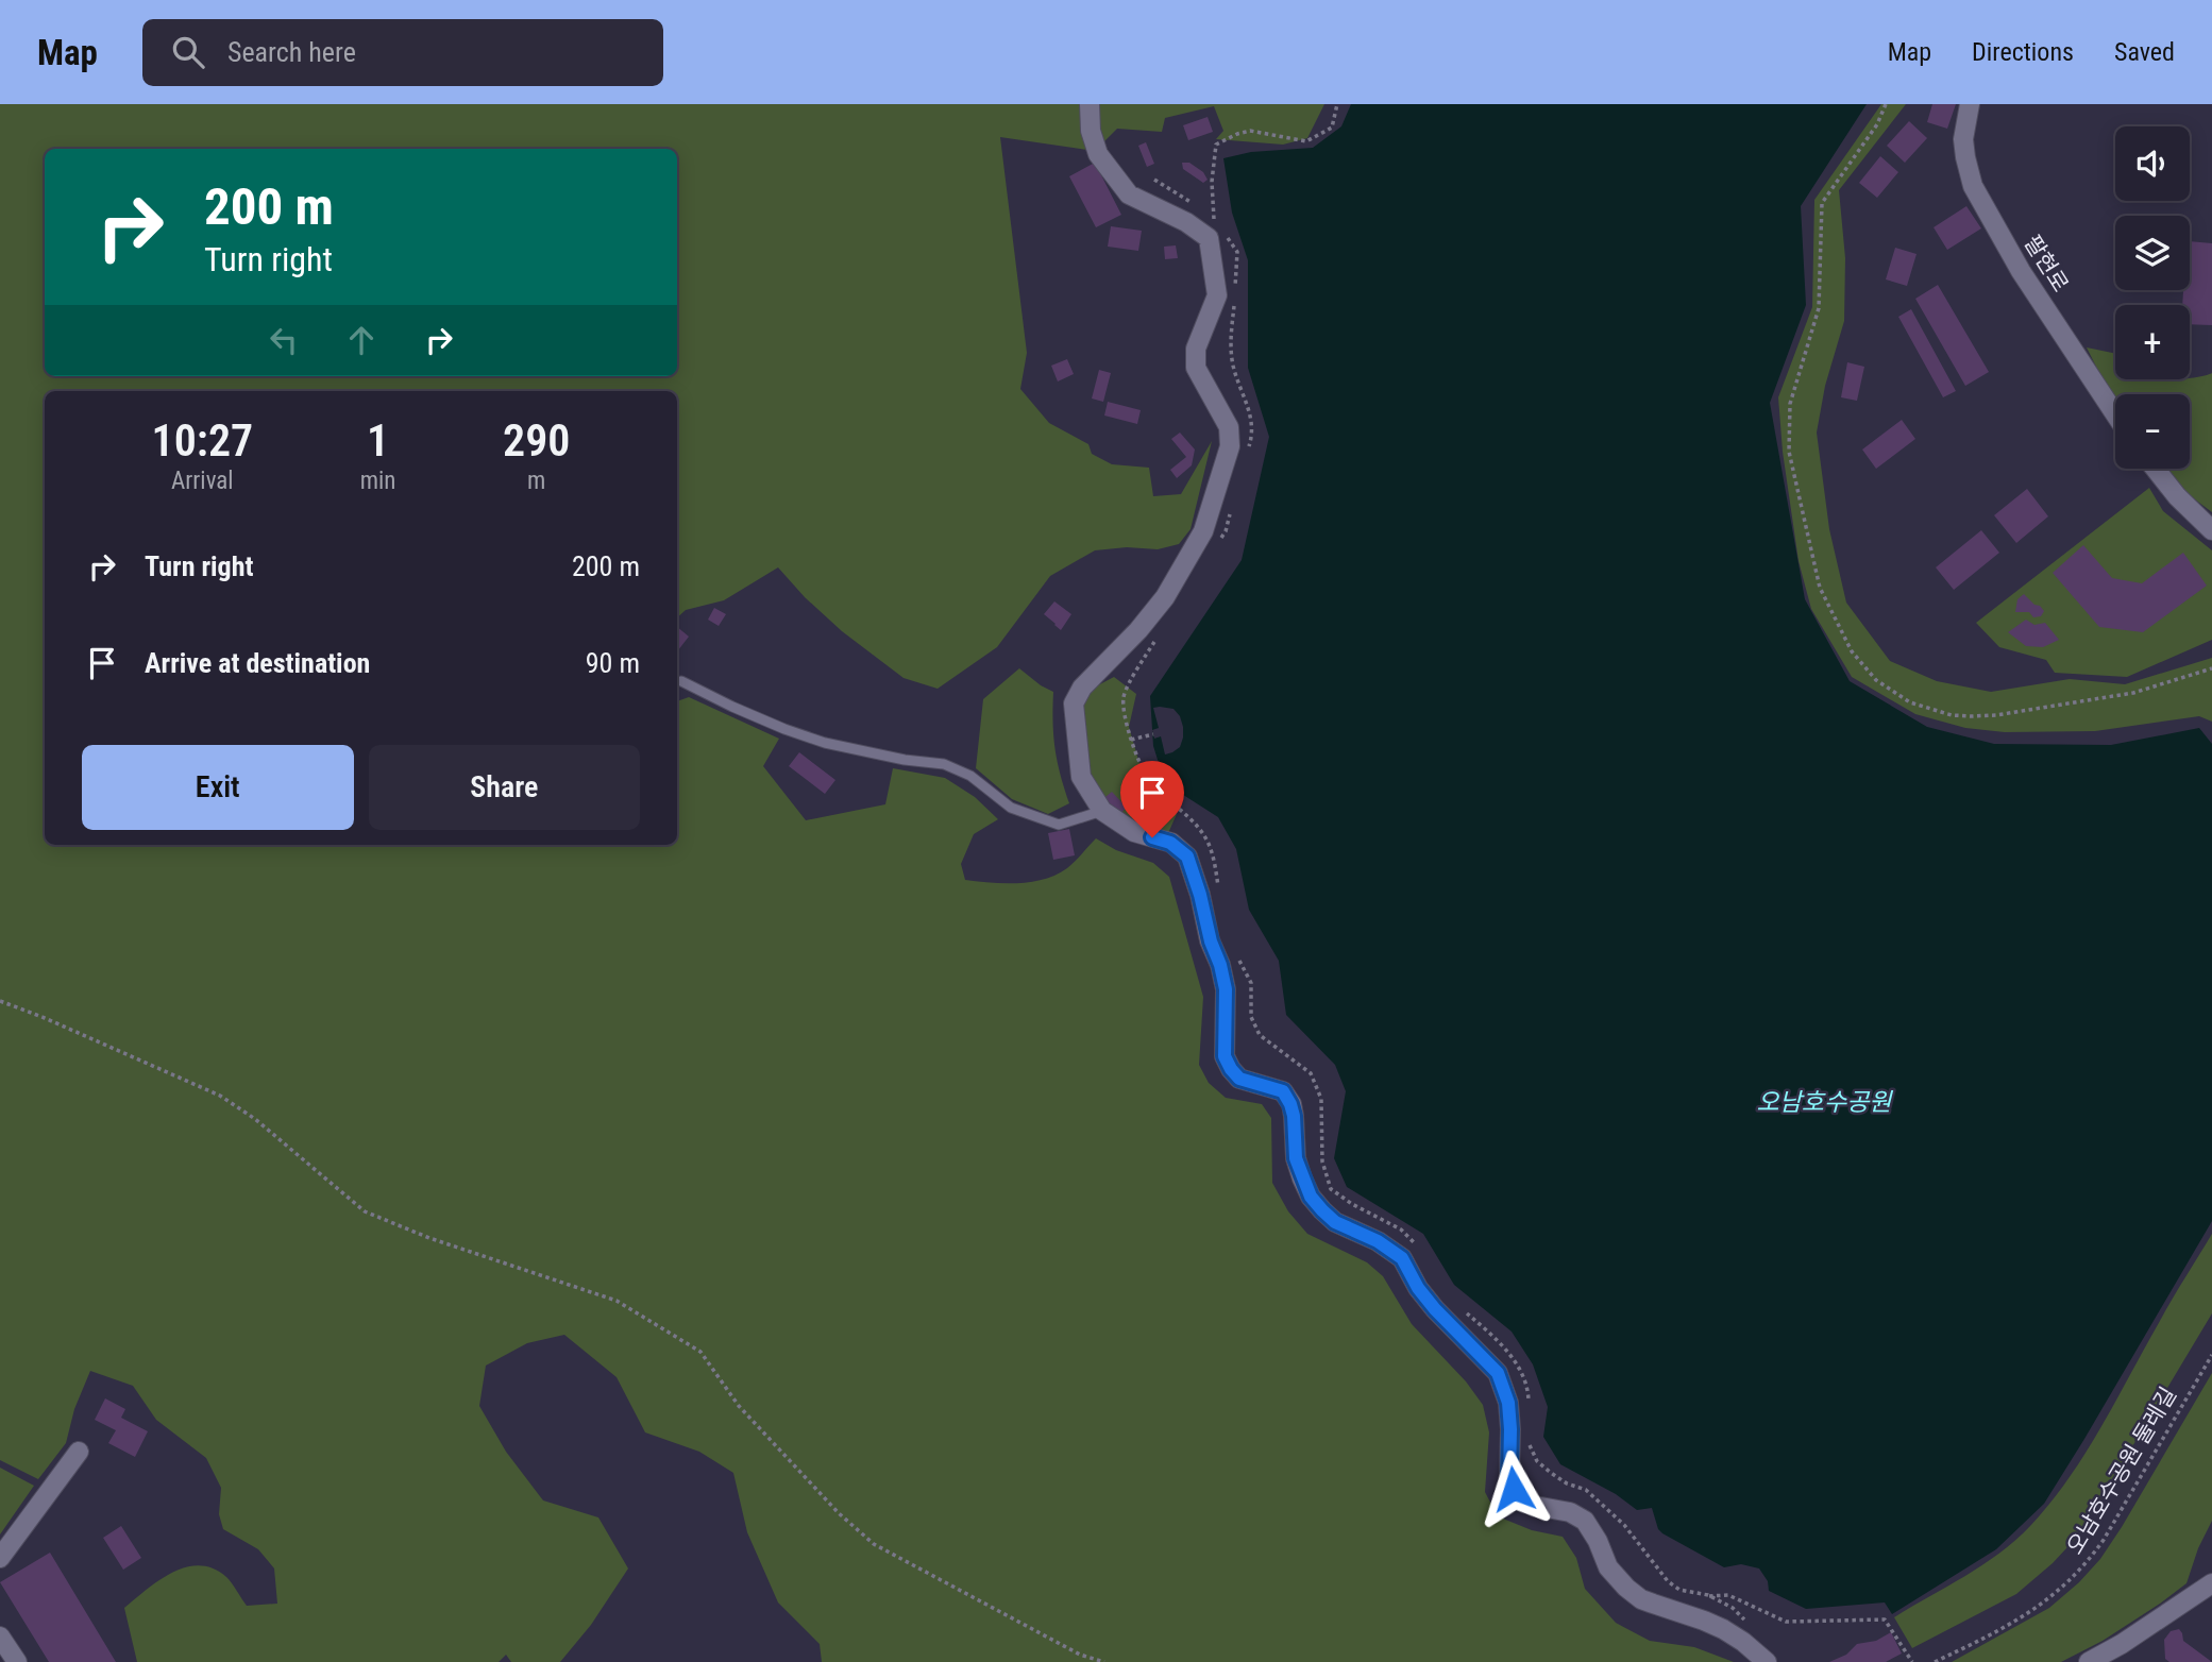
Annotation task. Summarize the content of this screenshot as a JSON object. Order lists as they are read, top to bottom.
{
  "streets": {
    "street": ["팔현로"],
    "path": ["오남호수공원 둘레길"]
  },
  "water": ["오남호수공원"],
  "page": {
    "header": "Map",
    "search": "Search here",
    "nav": ["Map", "Directions", "Saved"],
    "map_buttons": ["+", "−"],
    "turn": ["200 m", "Turn right"],
    "eta": [
      "10:27",
      "Arrival",
      "1",
      "min",
      "290",
      "m"
    ],
    "list": [
      {
        "name": "Turn right",
        "value": "200 m"
      },
      {
        "name": "Arrive at destination",
        "value": "90 m"
      }
    ],
    "buttons": ["Exit", "Share"]
  }
}
